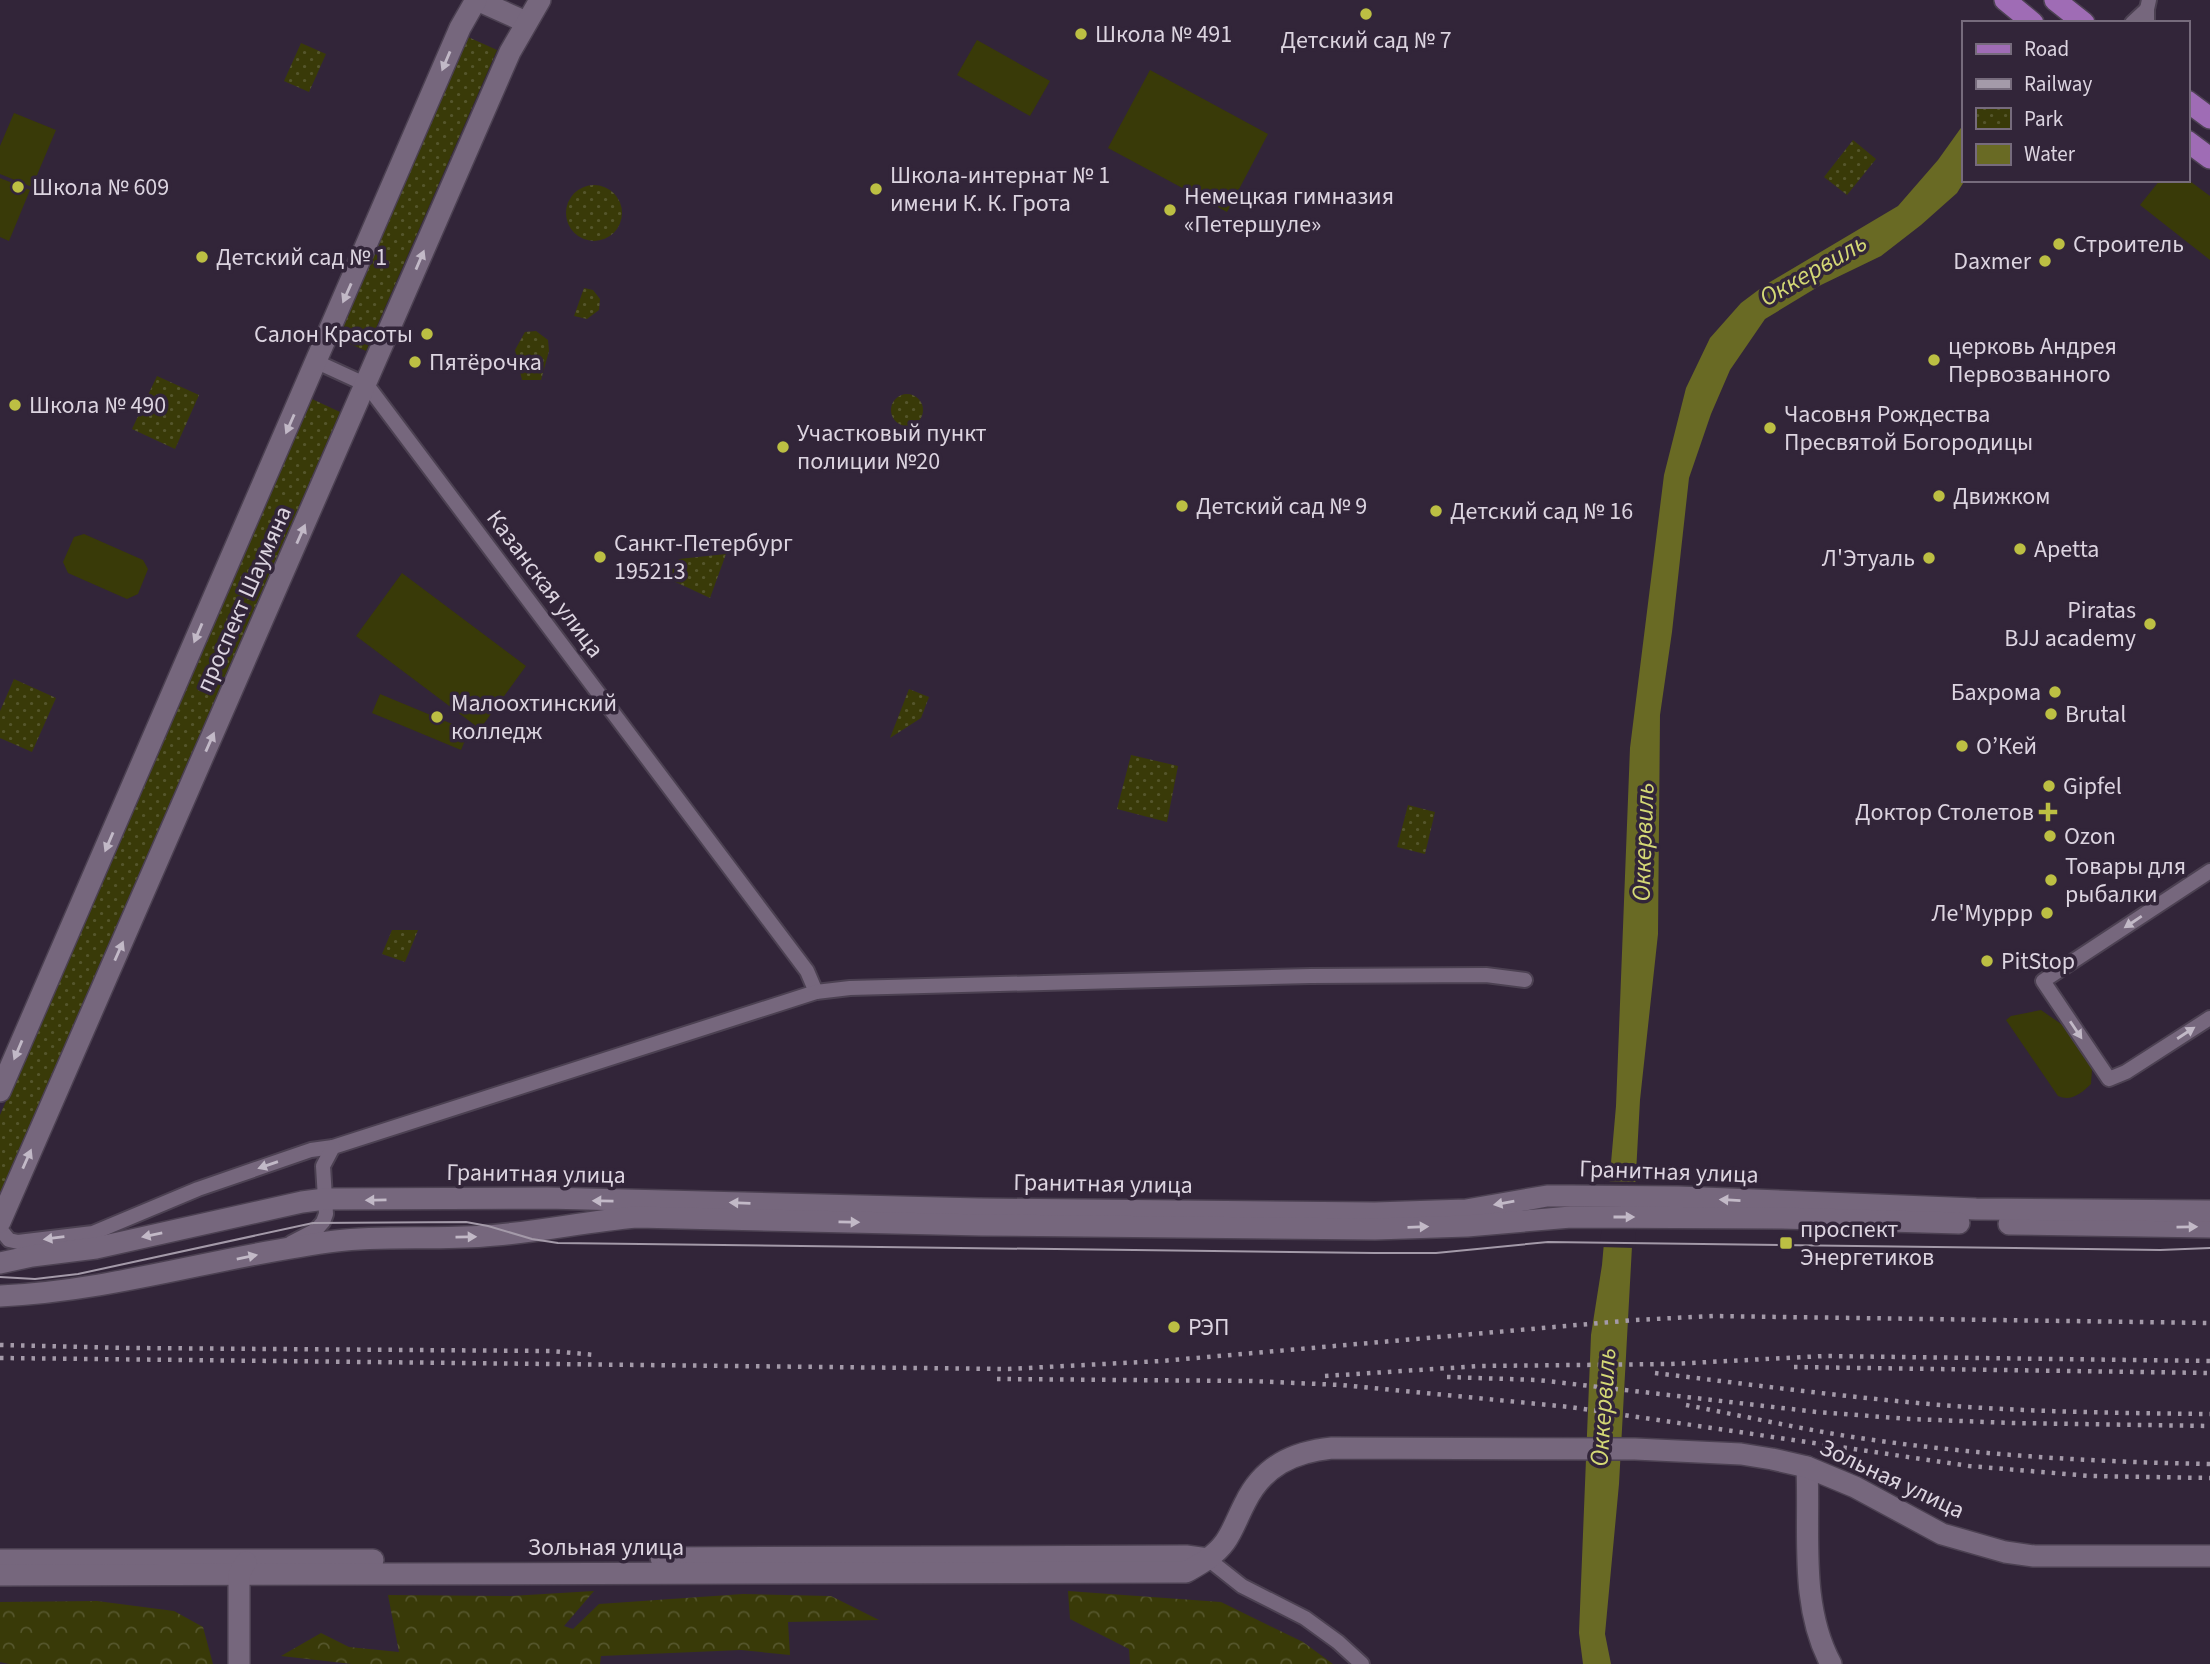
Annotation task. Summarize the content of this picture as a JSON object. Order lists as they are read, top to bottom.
{
  "streets": {
    "street": [
      "Казанская улица",
      "проспект Шаумяна",
      "Гранитная улица",
      "Зольная улица"
    ]
  },
  "crossings": [
    ["Казанская улица", "проспект Шаумяна"],
    ["Казанская улица", "Гранитная улица"]
  ],
  "water": ["Оккервиль"],
  "places": {
    "other": [
      "Детский сад № 7",
      "Школа № 491",
      "Школа № 609",
      "Школа-интернат № 1 имени К. К. Грота",
      "Немецкая гимназия «Петершуле»",
      "Строитель",
      "Детский сад № 1",
      "Daxmer",
      "Салон Красоты",
      "церковь Андрея Первозванного",
      "Пятёрочка",
      "Школа № 490",
      "Часовня Рождества Пресвятой Богородицы",
      "Участковый пункт полиции №20",
      "Движком",
      "Детский сад № 9",
      "Детский сад № 16",
      "Apetta",
      "Санкт-Петербург 195213",
      "Л'Этуаль",
      "Piratas BJJ academy",
      "Бахрома",
      "Brutal",
      "Малоохтинский колледж",
      "О’Кей",
      "Gipfel",
      "Ozon",
      "Товары для рыбалки",
      "Ле'Муррр",
      "PitStop",
      "РЭП"
    ],
    "health": ["Доктор Столетов"],
    "transit": ["проспект Энергетиков"]
  },
  "legend": [
    "Road",
    "Railway",
    "Park",
    "Water"
  ]
}
